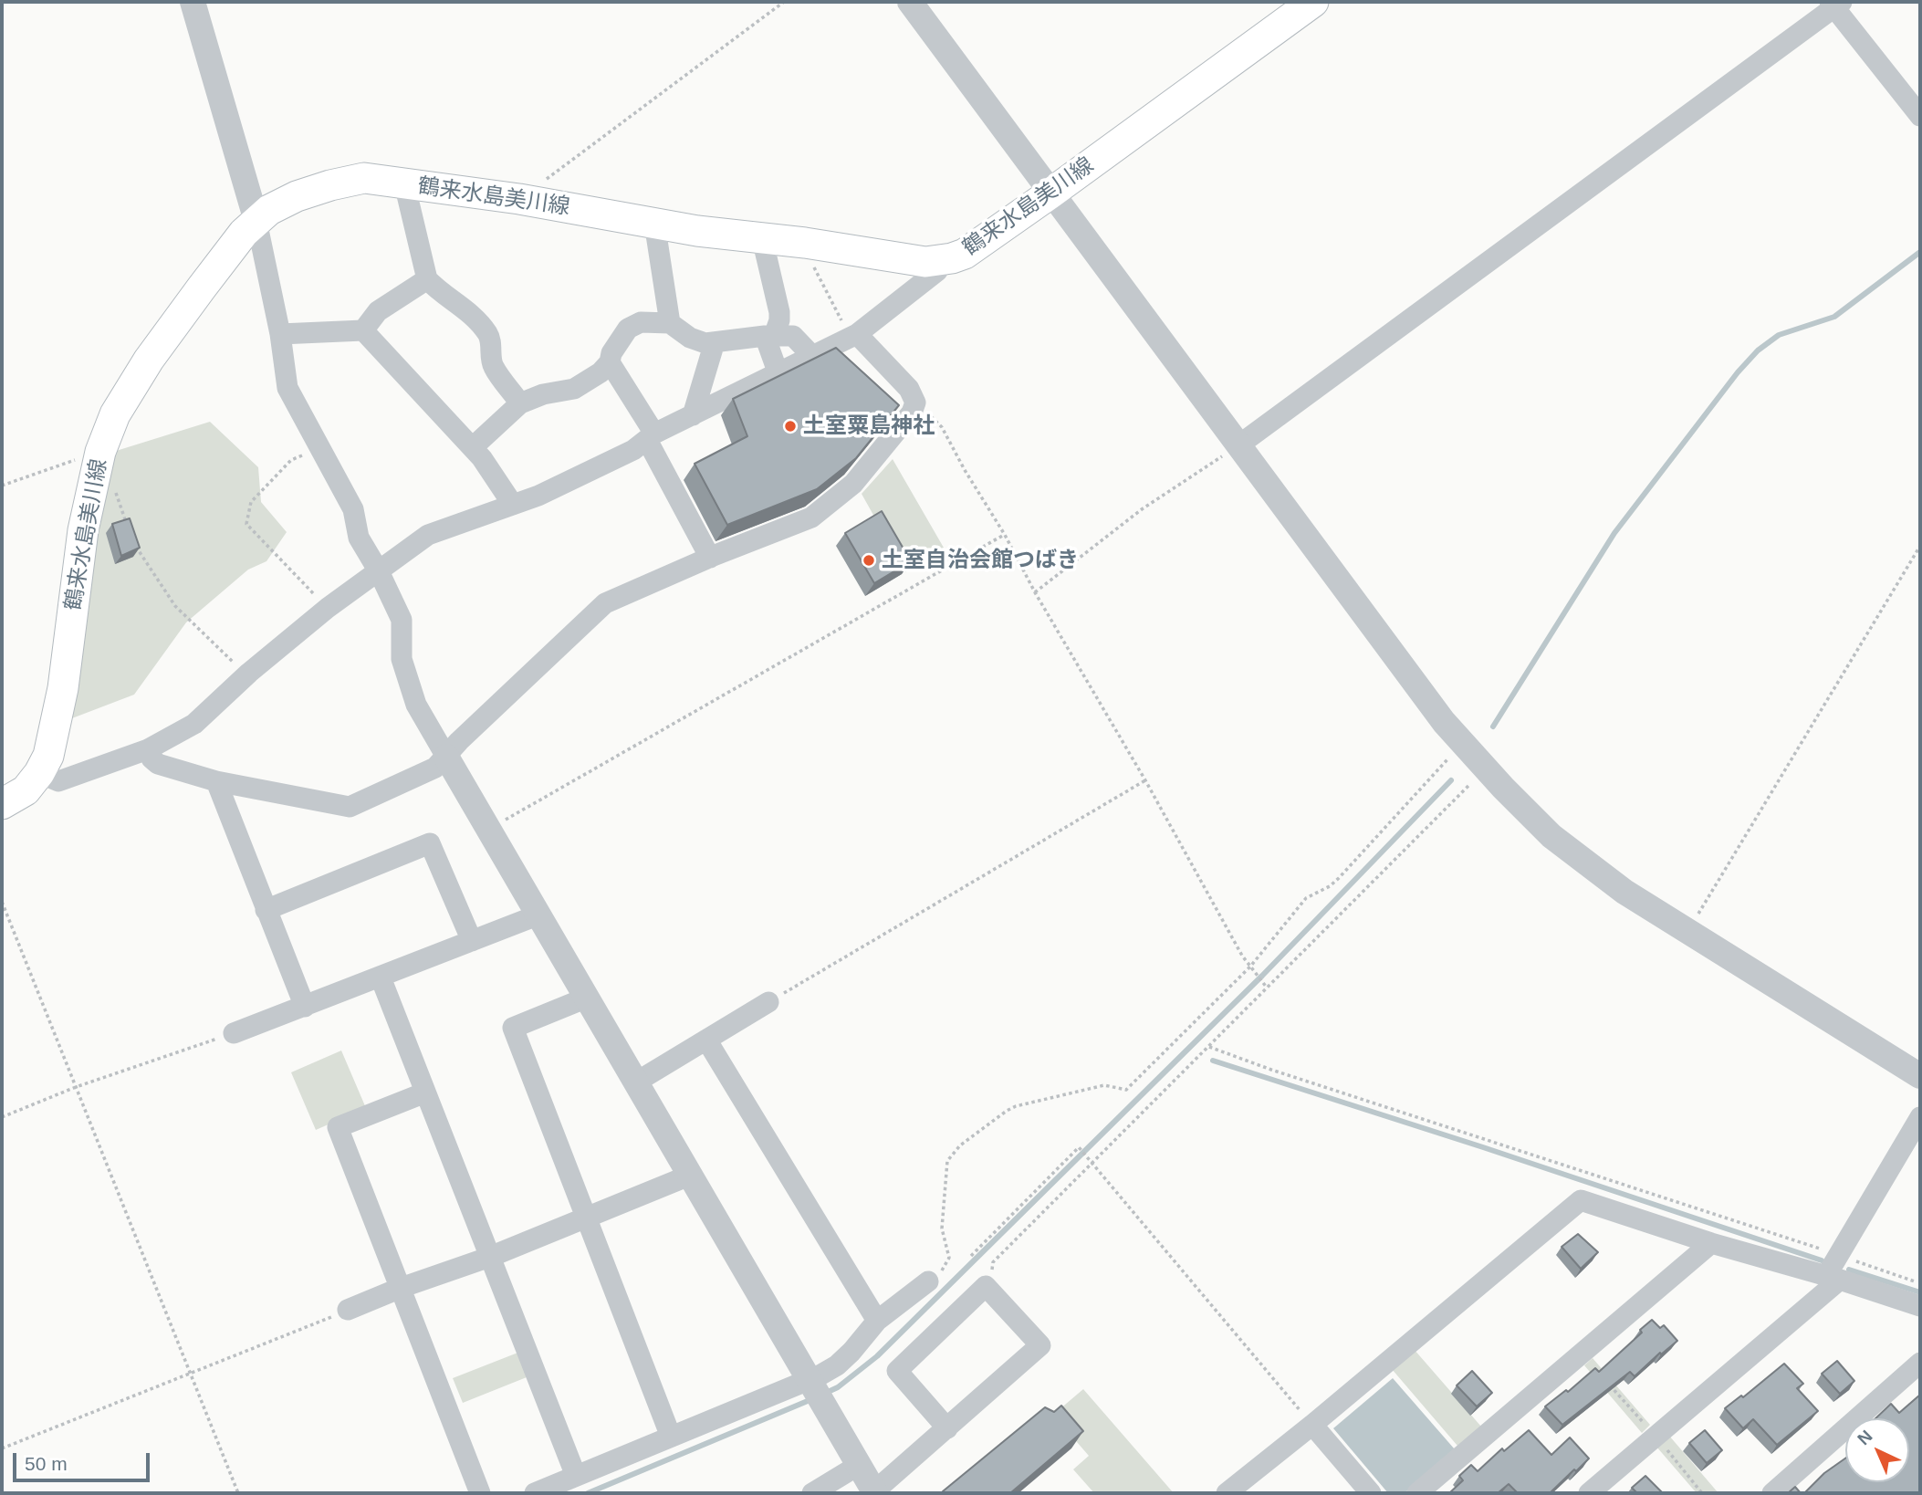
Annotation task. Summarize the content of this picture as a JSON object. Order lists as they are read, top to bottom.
{
  "streets": {
    "main road": ["鶴来水島美川線"]
  },
  "places": ["土室粟島神社", "土室自治会館つばき"],
  "scale_bar": "50 m",
  "north": "top left"
}
